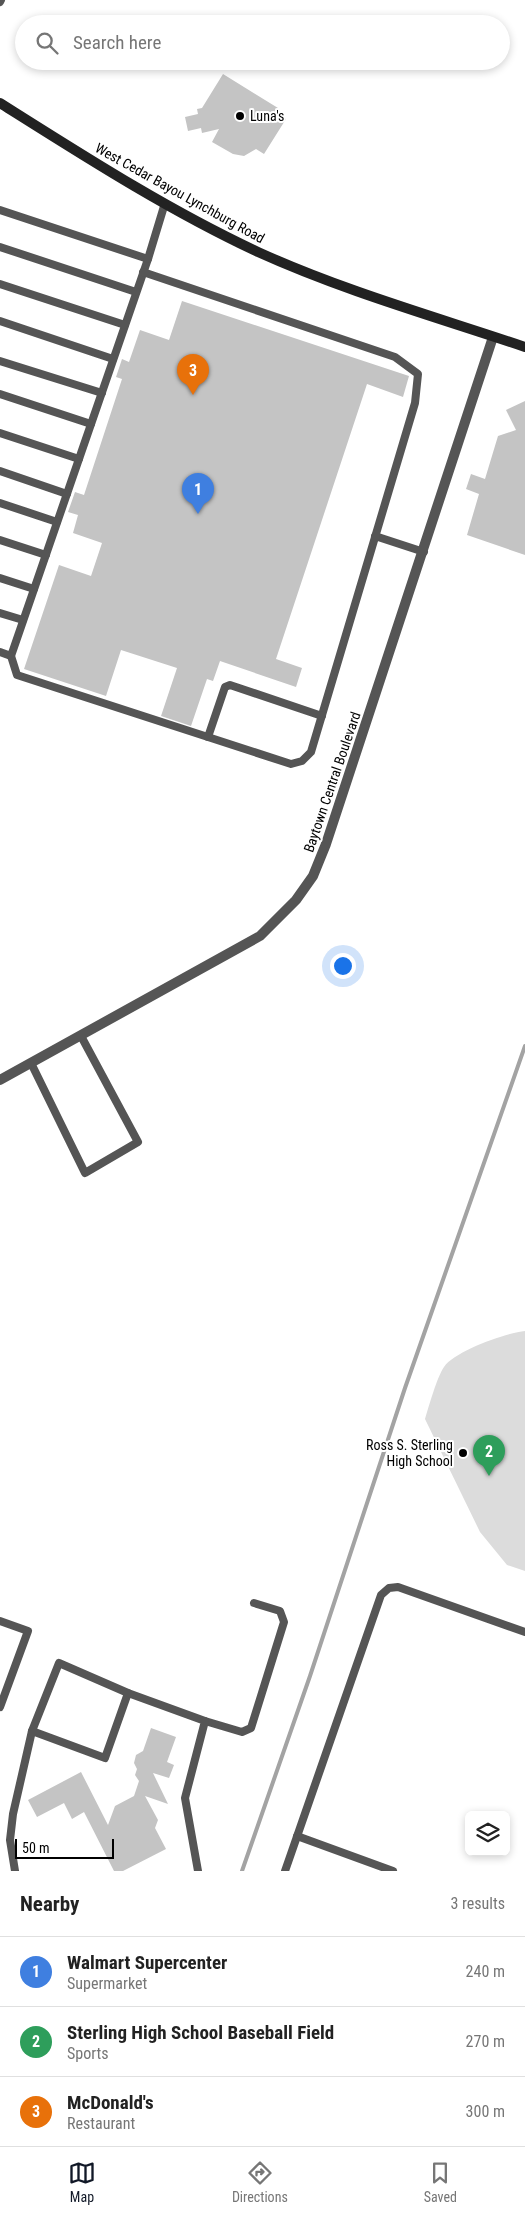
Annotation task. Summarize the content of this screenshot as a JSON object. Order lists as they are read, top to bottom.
{
  "streets": {
    "main road": ["West Cedar Bayou Lynchburg Road"],
    "street": ["Baytown Central Boulevard"]
  },
  "crossings": [
    ["West Cedar Bayou Lynchburg Road", "Baytown Central Boulevard"]
  ],
  "places": ["Luna's", "Ross S. Sterling High School"],
  "scale_bar": "50 m",
  "page": {
    "search": "Search here",
    "pins": ["3", "1", "2"],
    "scale": "50 m",
    "heading": ["Nearby", "3 results"],
    "list": [
      {
        "mark": "1",
        "name": "Walmart Supercenter",
        "note": "Supermarket",
        "value": "240 m"
      },
      {
        "mark": "2",
        "name": "Sterling High School Baseball Field",
        "note": "Sports",
        "value": "270 m"
      },
      {
        "mark": "3",
        "name": "McDonald's",
        "note": "Restaurant",
        "value": "300 m"
      }
    ],
    "nav": ["Map", "Directions", "Saved"]
  }
}
